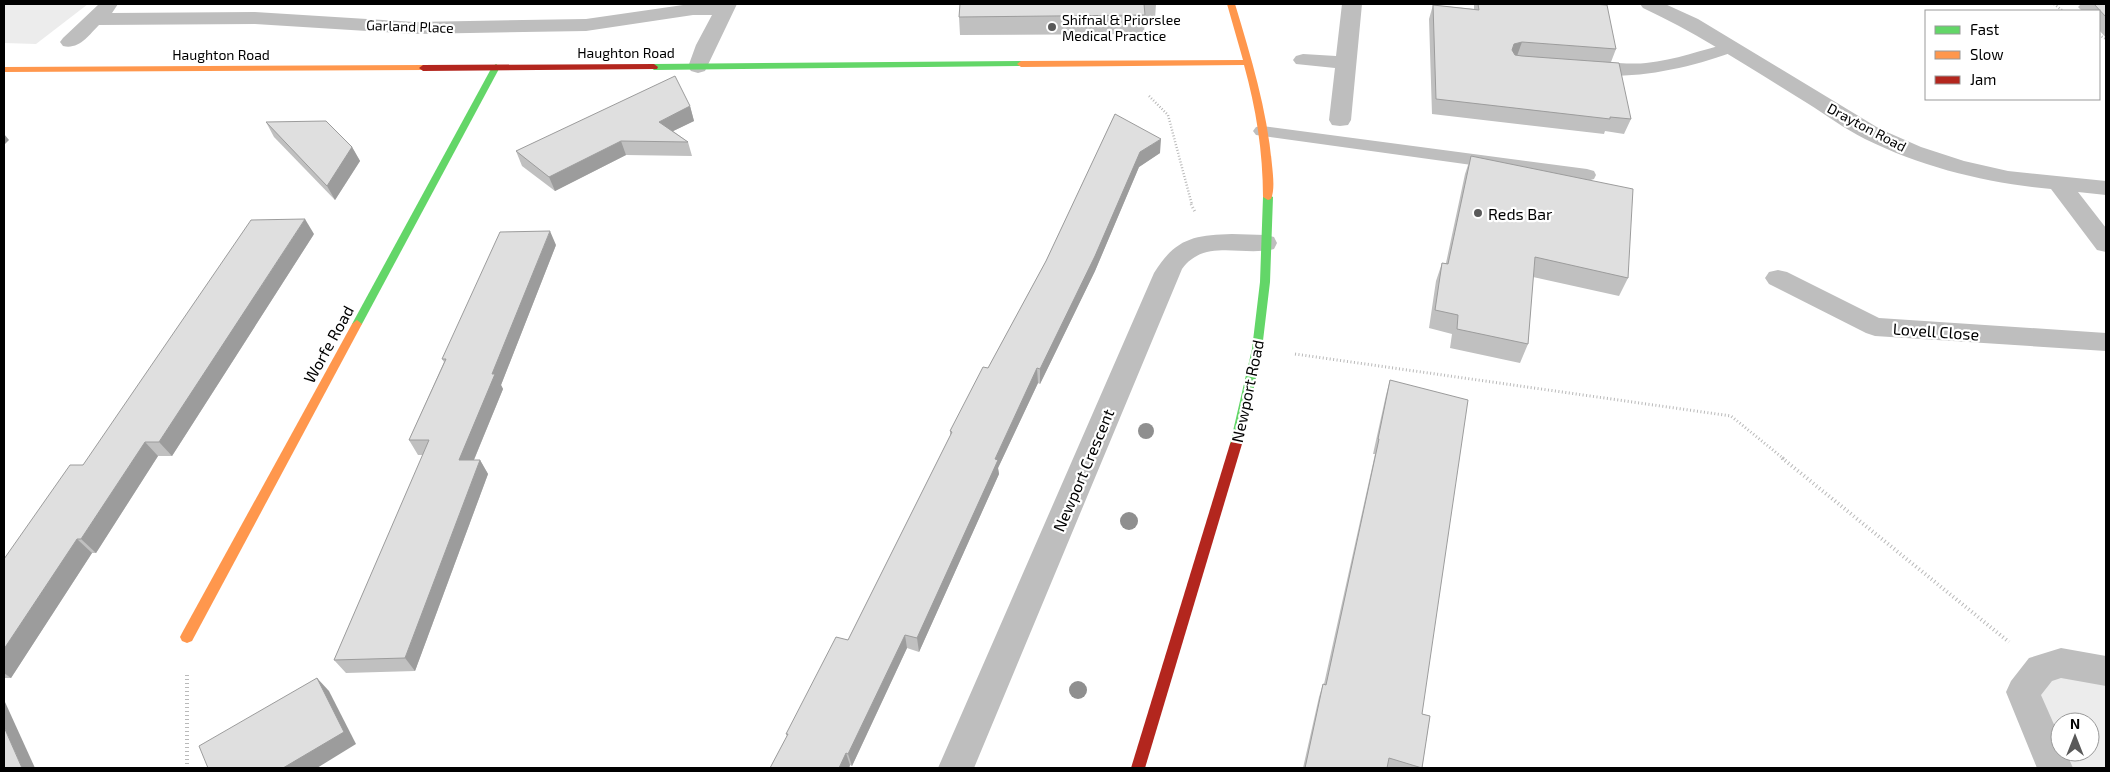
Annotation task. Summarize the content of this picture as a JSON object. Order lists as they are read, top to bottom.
{
  "streets": {
    "street": [
      "Garland Place",
      "Haughton Road",
      "Drayton Road",
      "Lovell Close",
      "Worfe Road",
      "Newport Road",
      "Newport Crescent"
    ]
  },
  "crossings": [
    ["Haughton Road", "Worfe Road"],
    ["Haughton Road", "Newport Road"],
    ["Newport Road", "Newport Crescent"]
  ],
  "places": ["Shifnal & Priorslee Medical Practice", "Reds Bar"],
  "legend": ["Fast", "Slow", "Jam"],
  "north": "top"
}
